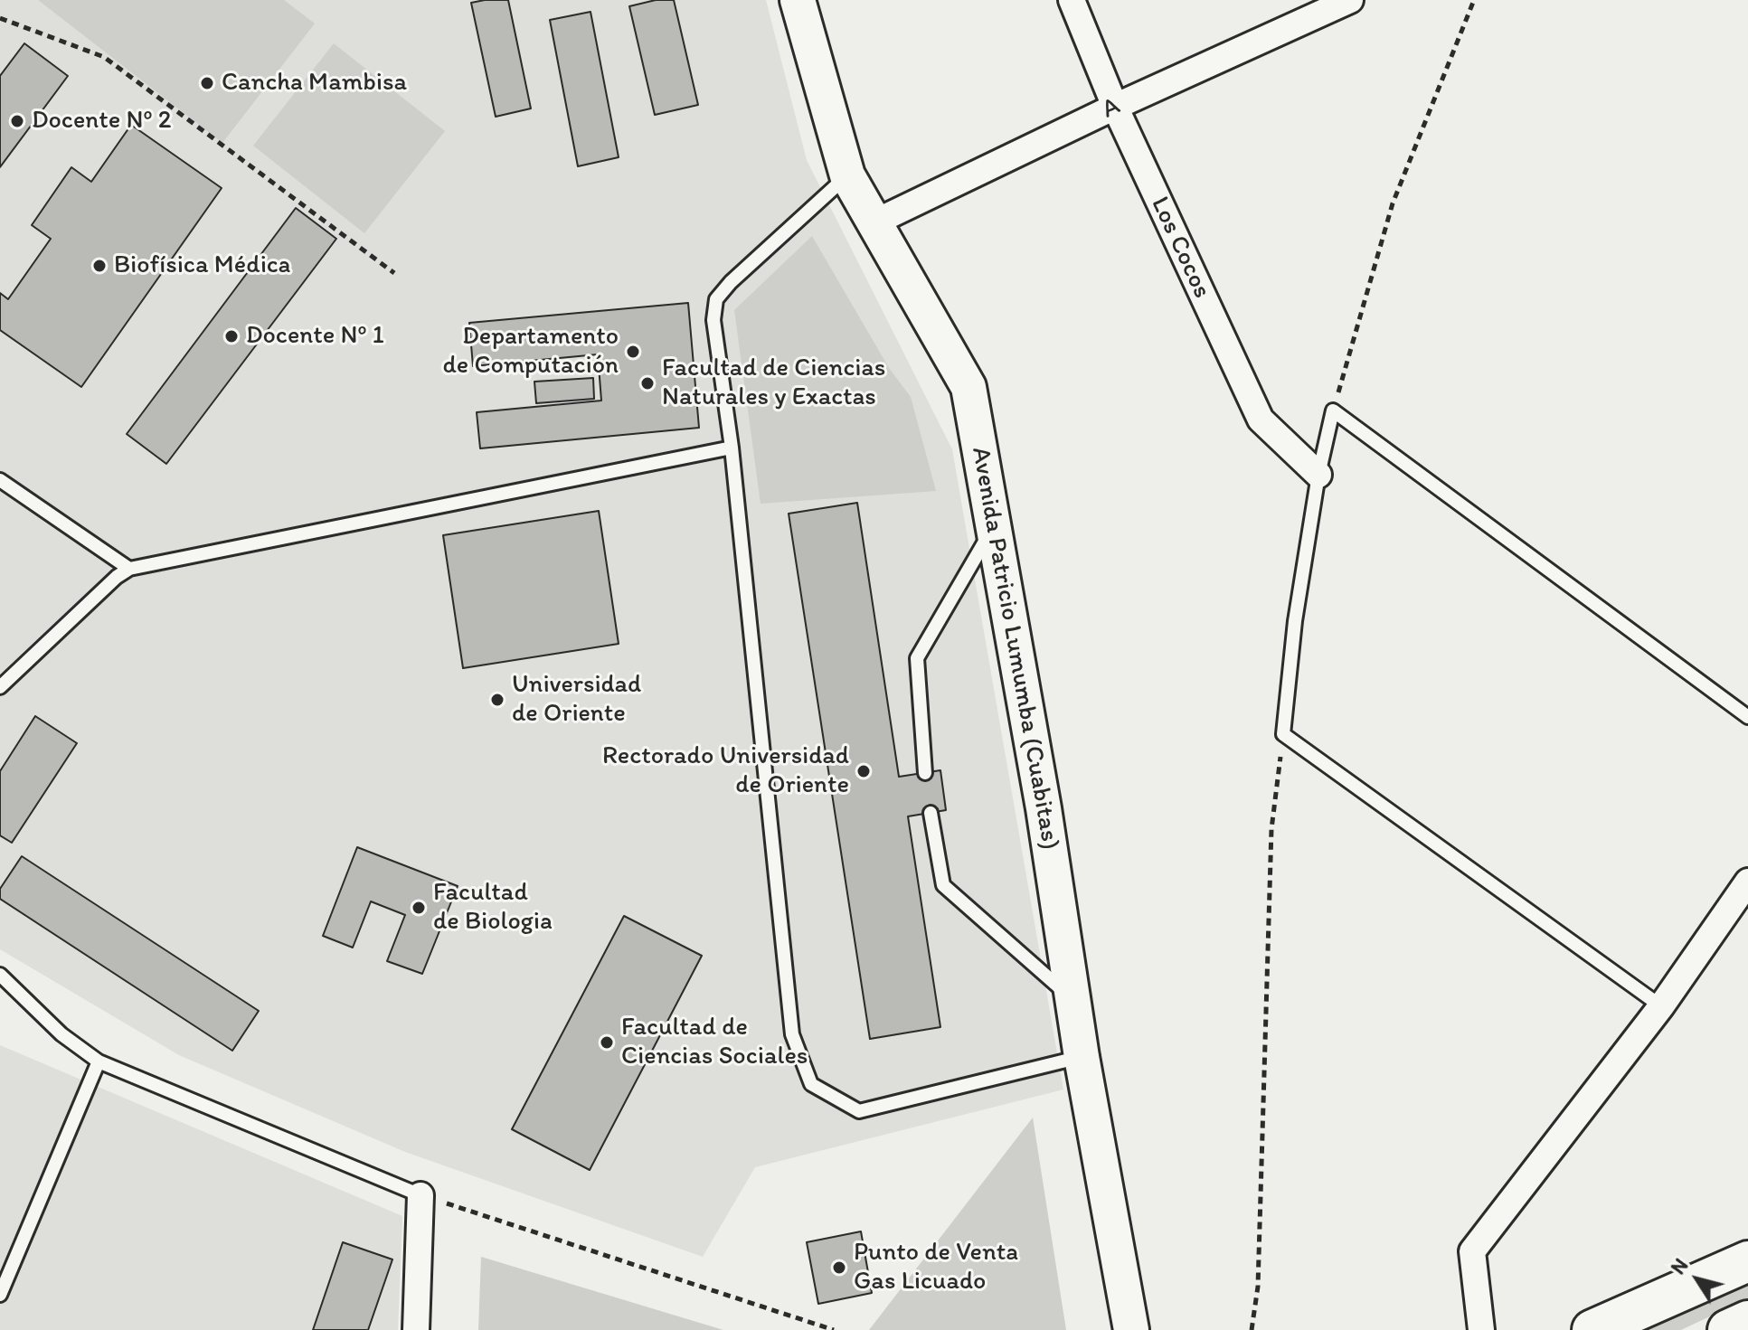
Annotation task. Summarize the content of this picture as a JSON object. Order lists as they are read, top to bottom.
{
  "streets": {
    "main road": ["Avenida Patricio Lumumba (Cuabitas)"],
    "street": ["A", "Los Cocos"]
  },
  "crossings": [
    ["A", "Los Cocos"],
    ["A", "Avenida Patricio Lumumba (Cuabitas)"]
  ],
  "places": [
    "Cancha Mambisa",
    "Docente Nº 2",
    "Biofísica Médica",
    "Docente Nº 1",
    "Departamento de Computación",
    "Facultad de Ciencias Naturales y Exactas",
    "Universidad de Oriente",
    "Rectorado Universidad de Oriente",
    "Facultad de Biologia",
    "Facultad de Ciencias Sociales",
    "Punto de Venta Gas Licuado"
  ],
  "north": "top left"
}
